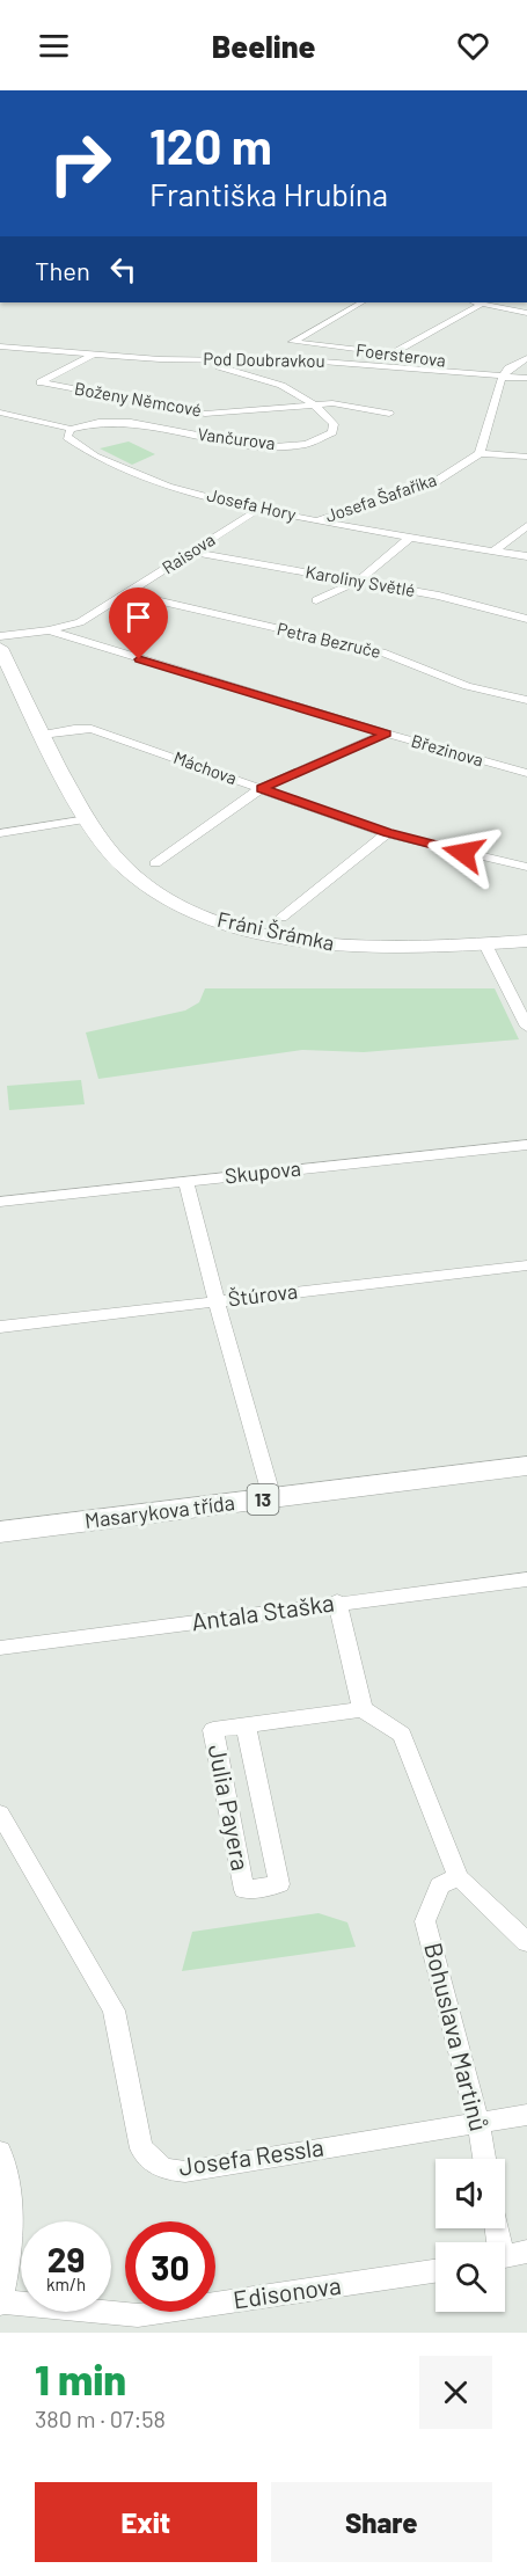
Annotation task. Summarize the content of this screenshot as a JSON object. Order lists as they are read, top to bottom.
{
  "streets": {
    "main road": ["13", "Masarykova třída"],
    "street": [
      "Foersterova",
      "Pod Doubravkou",
      "Boženy Němcové",
      "Vančurova",
      "Josefa Šafaříka",
      "Josefa Hory",
      "Raisova",
      "Karoliny Světlé",
      "Petra Bezruče",
      "Březinova",
      "Máchova",
      "Fráni Šrámka",
      "Skupova",
      "Štúrova",
      "Antala Staška",
      "Julia Payera",
      "Bohuslava Martinů",
      "Josefa Ressla",
      "Edisonova"
    ]
  },
  "crossings": [
    ["Foersterova", "Pod Doubravkou"],
    ["Pod Doubravkou", "Boženy Němcové"],
    ["Boženy Němcové", "Vančurova"],
    ["Vančurova", "Josefa Hory"],
    ["Josefa Šafaříka", "Josefa Hory"],
    ["Josefa Hory", "Raisova"],
    ["Raisova", "Karoliny Světlé"],
    ["Raisova", "Petra Bezruče"],
    ["Raisova", "Březinova"],
    ["Máchova", "Fráni Šrámka"],
    ["Bohuslava Martinů", "Josefa Ressla"]
  ],
  "page": {
    "header": "Beeline",
    "turn": ["120 m", "Františka Hrubína"],
    "then": "Then",
    "speed": "29 km/h",
    "limit": "30",
    "heading": ["1 min", "380 m · 07:58"],
    "buttons": ["Exit", "Share"]
  }
}
